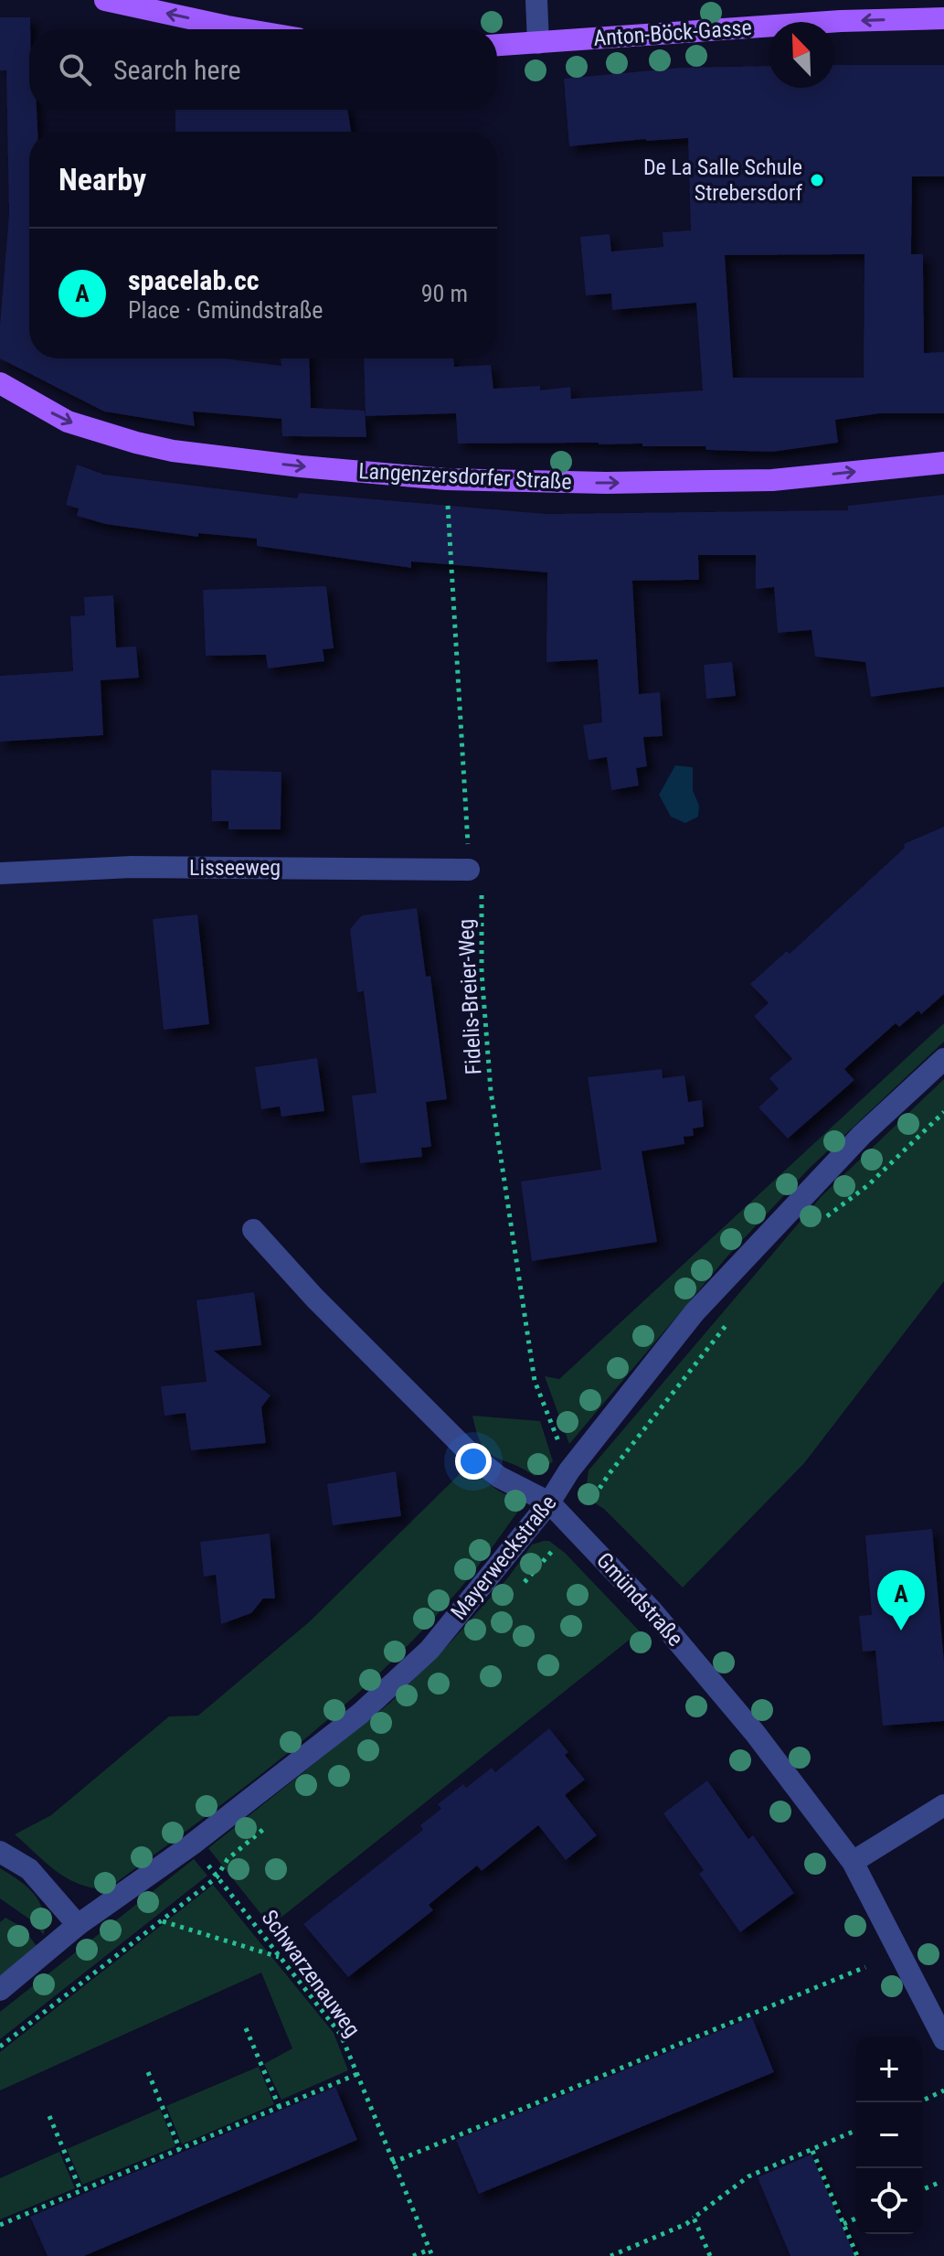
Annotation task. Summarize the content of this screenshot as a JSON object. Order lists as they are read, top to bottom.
{
  "streets": {
    "main road": ["Anton-Böck-Gasse", "Langenzersdorfer Straße"],
    "street": ["Lisseeweg", "Mayerweckstraße", "Gmündstraße"],
    "path": ["Fidelis-Breier-Weg", "Schwarzenauweg"]
  },
  "crossings": [
    ["Langenzersdorfer Straße", "Fidelis-Breier-Weg"],
    ["Lisseeweg", "Fidelis-Breier-Weg"],
    ["Fidelis-Breier-Weg", "Mayerweckstraße"],
    ["Mayerweckstraße", "Gmündstraße"],
    ["Mayerweckstraße", "Schwarzenauweg"]
  ],
  "one_way": ["Anton-Böck-Gasse", "Langenzersdorfer Straße"],
  "places": ["De La Salle Schule Strebersdorf"],
  "north": "top left",
  "page": {
    "search": "Search here",
    "heading": "Nearby",
    "list": [
      {
        "mark": "A",
        "name": "spacelab.cc",
        "note": "Place · Gmündstraße",
        "value": "90 m"
      }
    ],
    "pins": "A",
    "map_buttons": ["+", "−"]
  }
}
